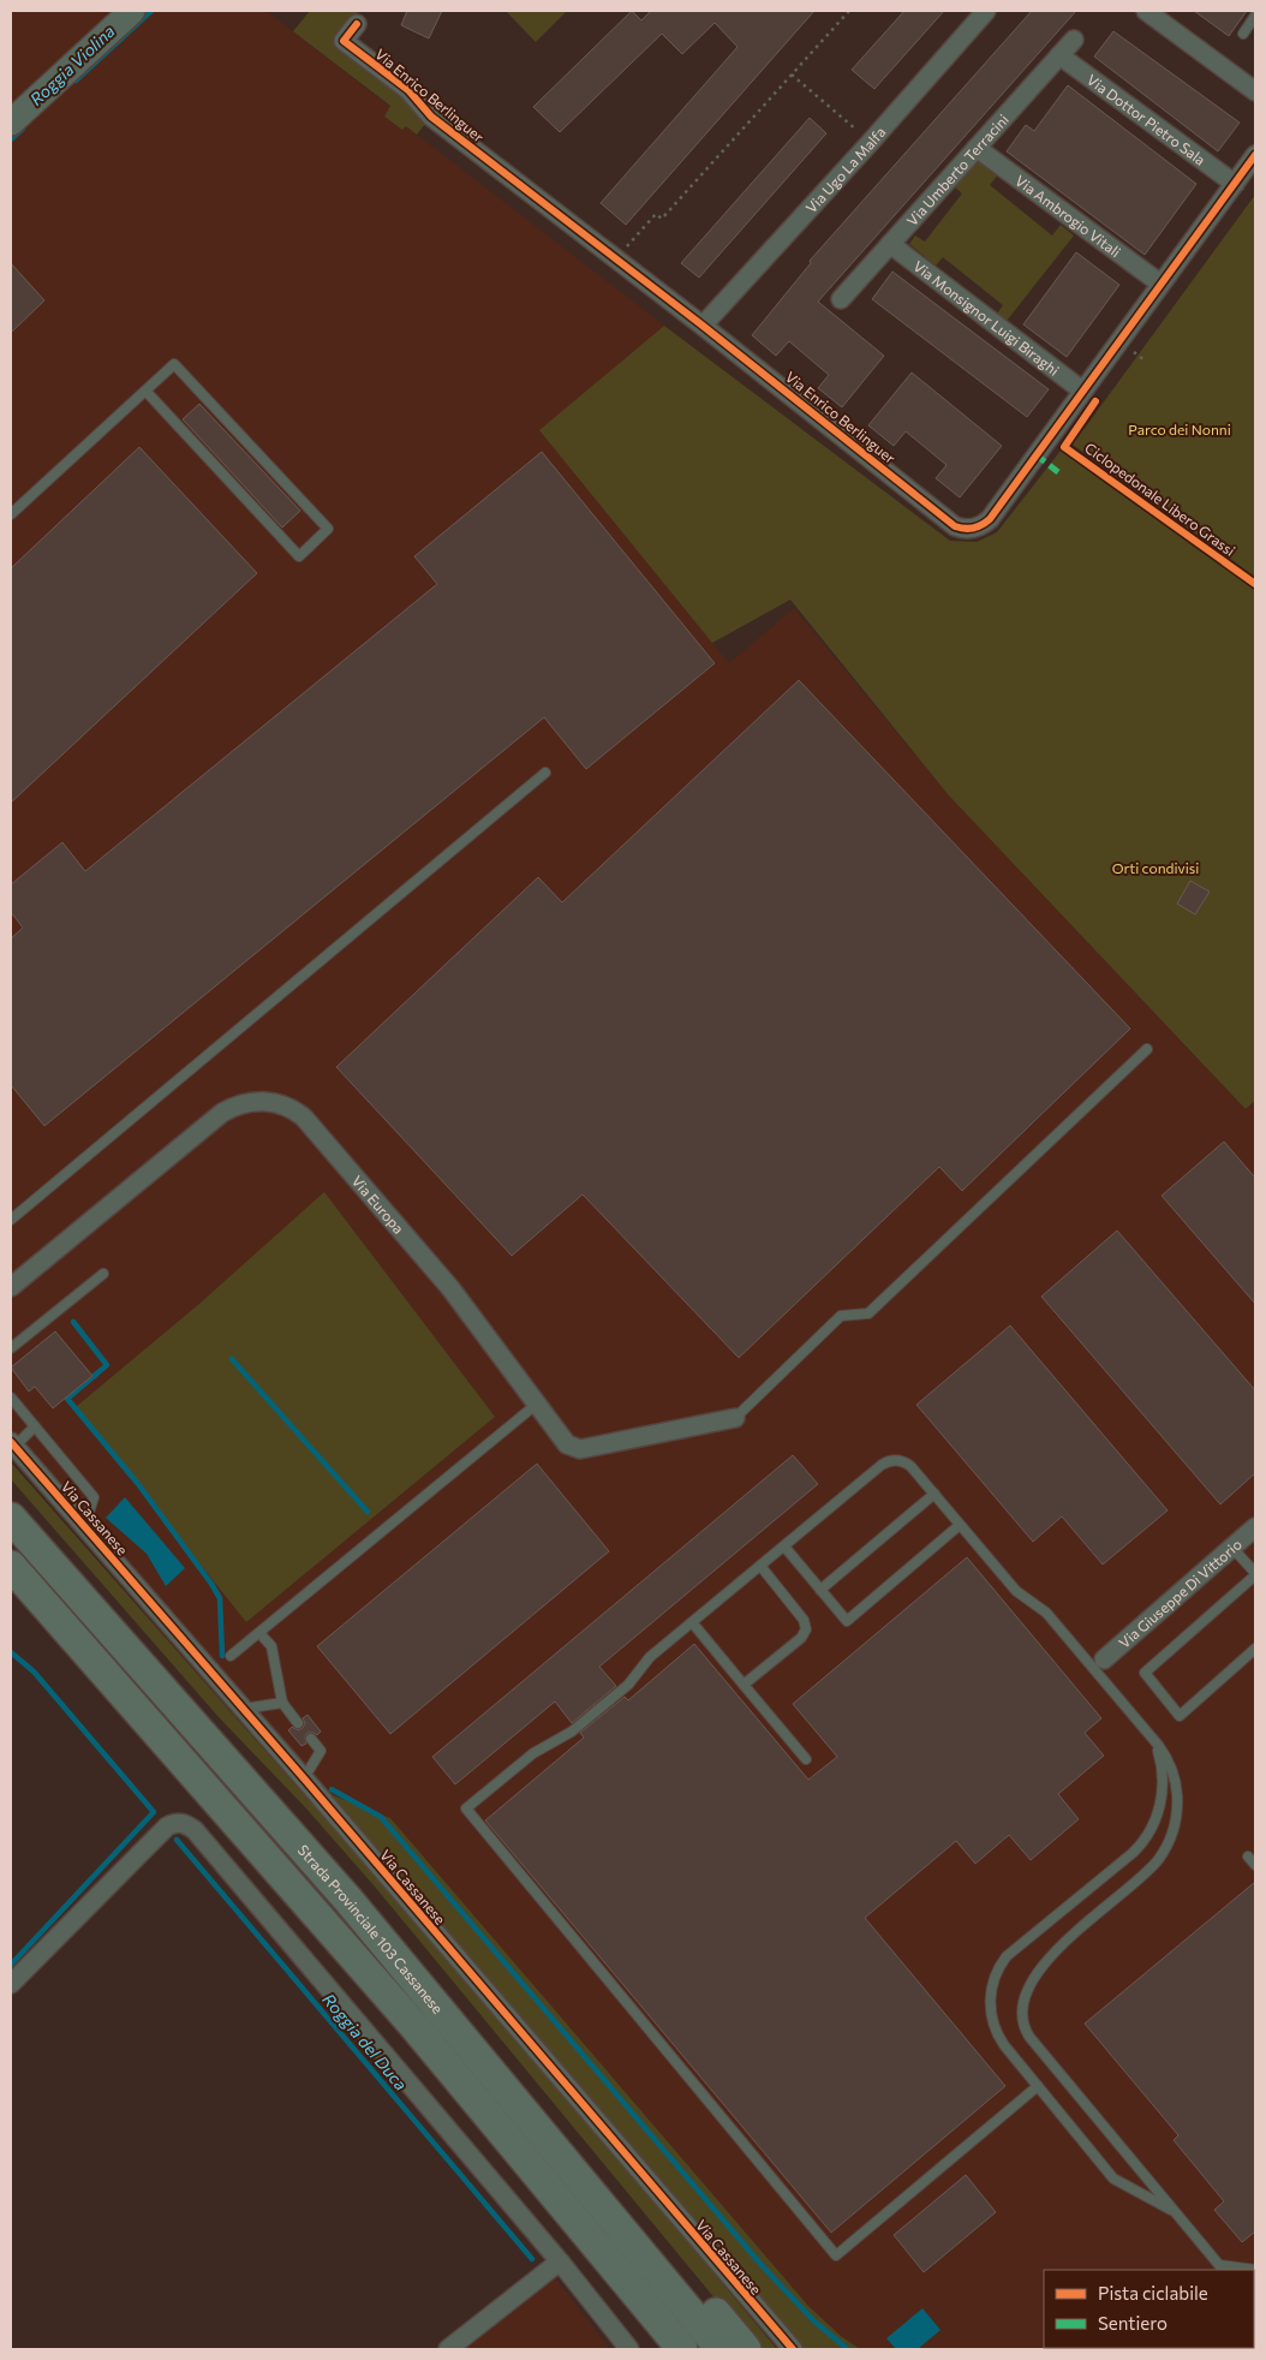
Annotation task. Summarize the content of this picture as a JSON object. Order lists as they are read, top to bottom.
{
  "streets": {
    "highway": ["Strada Provinciale 103 Cassanese"],
    "street": [
      "Via Enrico Berlinguer",
      "Via Dottor Pietro Sala",
      "Via Ugo La Malfa",
      "Via Umberto Terracini",
      "Via Ambrogio Vitali",
      "Via Monsignor Luigi Biraghi",
      "Via Europa",
      "Via Cassanese",
      "Via Giuseppe Di Vittorio"
    ],
    "cycle path": ["Ciclopedonale Libero Grassi"]
  },
  "crossings": [
    ["Via Enrico Berlinguer", "Via Dottor Pietro Sala"],
    ["Via Enrico Berlinguer", "Via Ugo La Malfa"],
    ["Via Enrico Berlinguer", "Via Ambrogio Vitali"],
    ["Via Enrico Berlinguer", "Via Monsignor Luigi Biraghi"],
    ["Via Dottor Pietro Sala", "Via Umberto Terracini"],
    ["Via Umberto Terracini", "Via Ambrogio Vitali"],
    ["Via Umberto Terracini", "Via Monsignor Luigi Biraghi"]
  ],
  "water": ["Roggia Violina", "Roggia del Duca"],
  "parks": ["Parco dei Nonni", "Orti condivisi"],
  "legend": ["Pista ciclabile", "Sentiero"]
}
